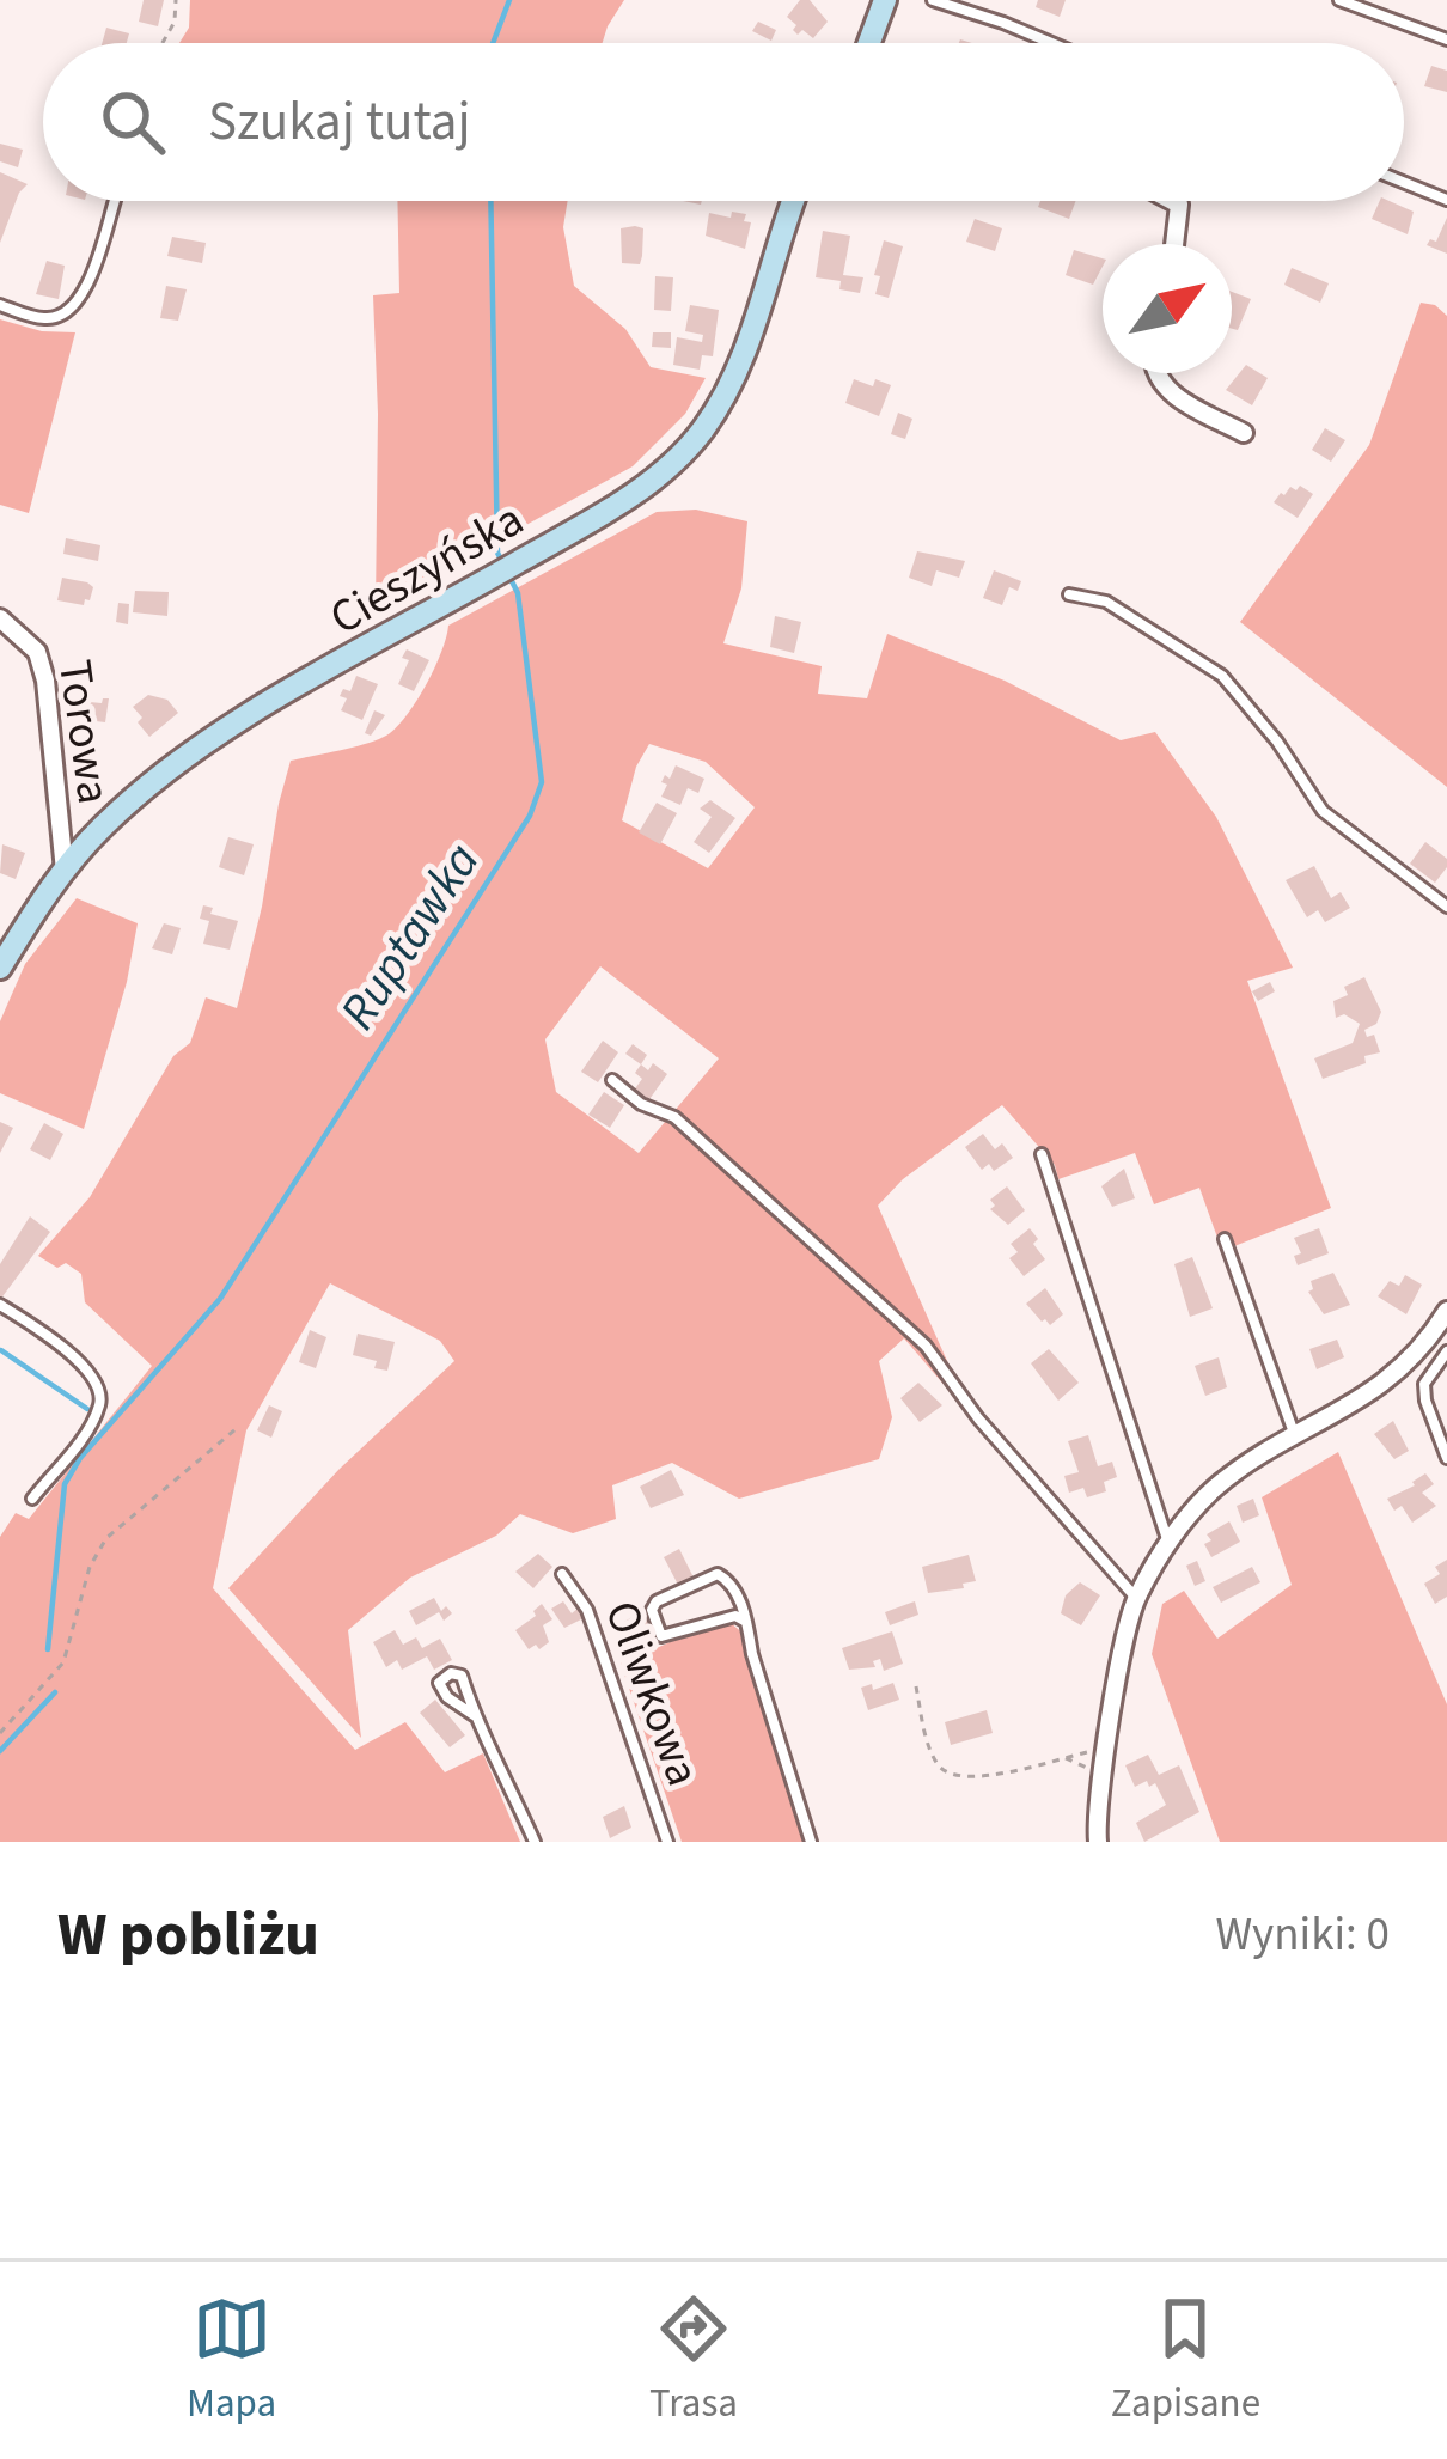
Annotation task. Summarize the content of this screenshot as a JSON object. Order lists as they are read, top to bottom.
{
  "streets": {
    "main road": ["Cieszyńska"],
    "street": ["Torowa"],
    "lane": ["Oliwkowa"]
  },
  "crossings": [
    ["Cieszyńska", "Torowa"]
  ],
  "water": ["Ruptawka"],
  "north": "top right",
  "page": {
    "search": "Szukaj tutaj",
    "heading": ["W pobliżu", "Wyniki: 0"],
    "nav": ["Mapa", "Trasa", "Zapisane"]
  }
}
